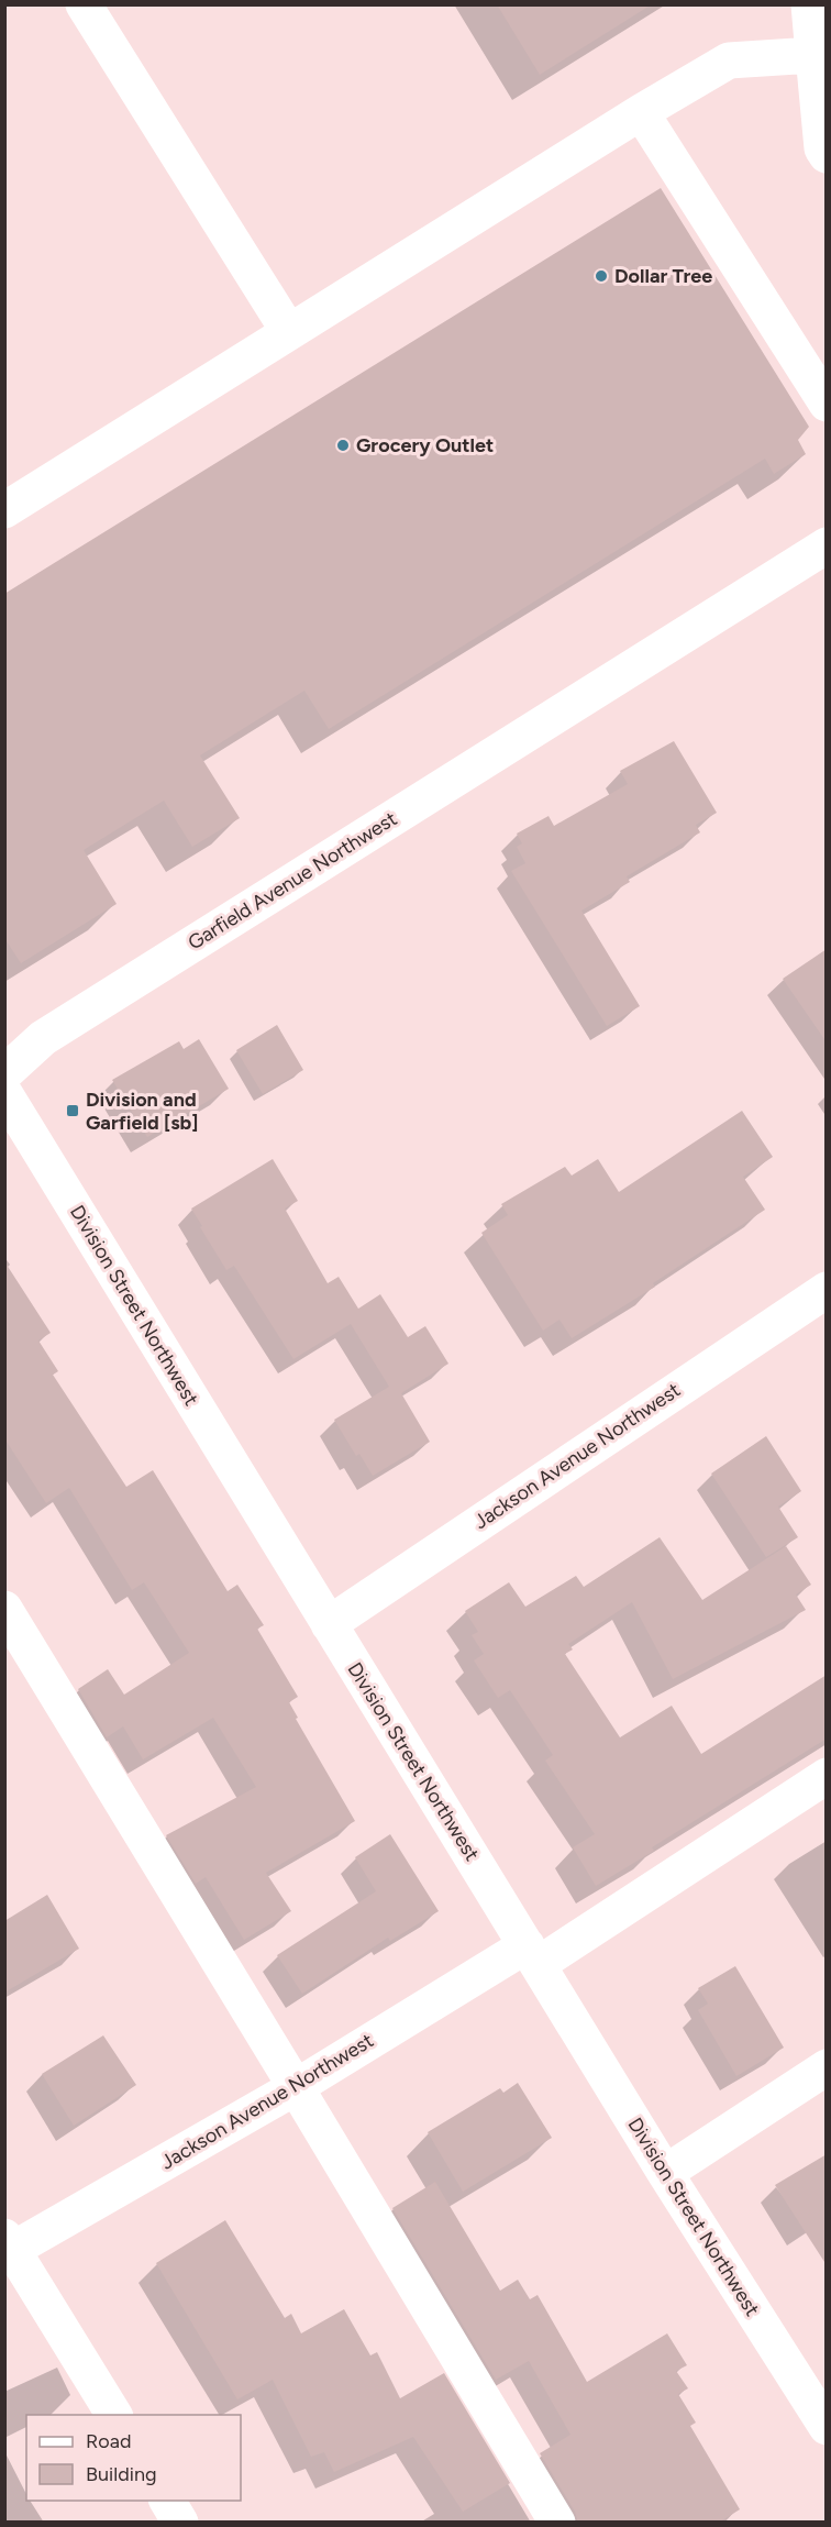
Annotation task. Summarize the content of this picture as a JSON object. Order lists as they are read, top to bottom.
{
  "streets": {
    "street": ["Garfield Avenue Northwest", "Division Street Northwest", "Jackson Avenue Northwest"]
  },
  "crossings": [
    ["Division Street Northwest", "Jackson Avenue Northwest"]
  ],
  "places": {
    "other": ["Dollar Tree", "Grocery Outlet"],
    "transit": ["Division and Garfield [sb]"]
  },
  "legend": ["Road", "Building"]
}
